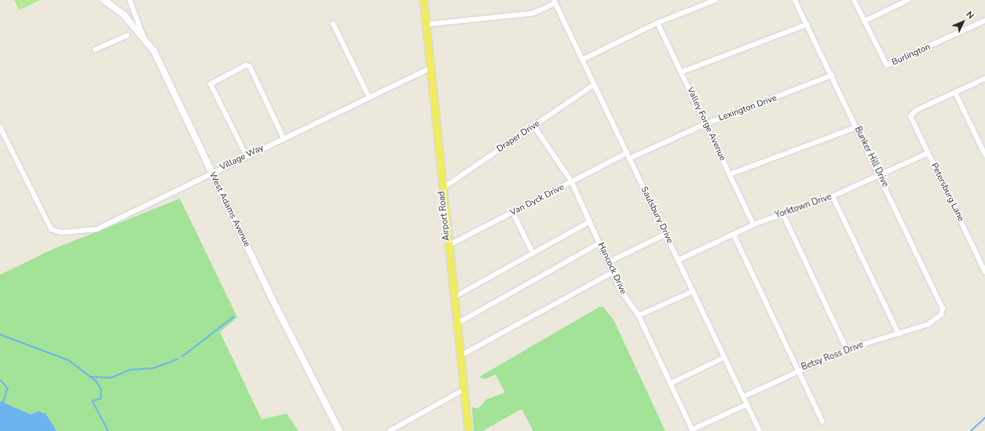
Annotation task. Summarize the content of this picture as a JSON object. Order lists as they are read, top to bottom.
{
  "streets": {
    "main road": ["West Adams Avenue", "Airport Road"],
    "street": [
      "Burlington",
      "Lexington Drive",
      "Valley Forge Avenue",
      "Draper Drive",
      "Bunker Hill Drive",
      "Village Way",
      "Petersburg Lane",
      "Van Dyck Drive",
      "Yorktown Drive",
      "Saulsbury Drive",
      "Hancock Drive",
      "Betsy Ross Drive"
    ]
  },
  "crossings": [
    ["Lexington Drive", "Valley Forge Avenue"],
    ["Lexington Drive", "Bunker Hill Drive"],
    ["Lexington Drive", "Saulsbury Drive"],
    ["Valley Forge Avenue", "Yorktown Drive"],
    ["Draper Drive", "Saulsbury Drive"],
    ["Draper Drive", "Airport Road"],
    ["Draper Drive", "Hancock Drive"],
    ["Bunker Hill Drive", "Yorktown Drive"],
    ["Bunker Hill Drive", "Betsy Ross Drive"],
    ["Village Way", "West Adams Avenue"],
    ["Village Way", "Airport Road"],
    ["Petersburg Lane", "Yorktown Drive"],
    ["Van Dyck Drive", "Saulsbury Drive"],
    ["Van Dyck Drive", "Airport Road"],
    ["Van Dyck Drive", "Hancock Drive"],
    ["Yorktown Drive", "Saulsbury Drive"],
    ["Saulsbury Drive", "Betsy Ross Drive"]
  ],
  "north": "top right"
}
